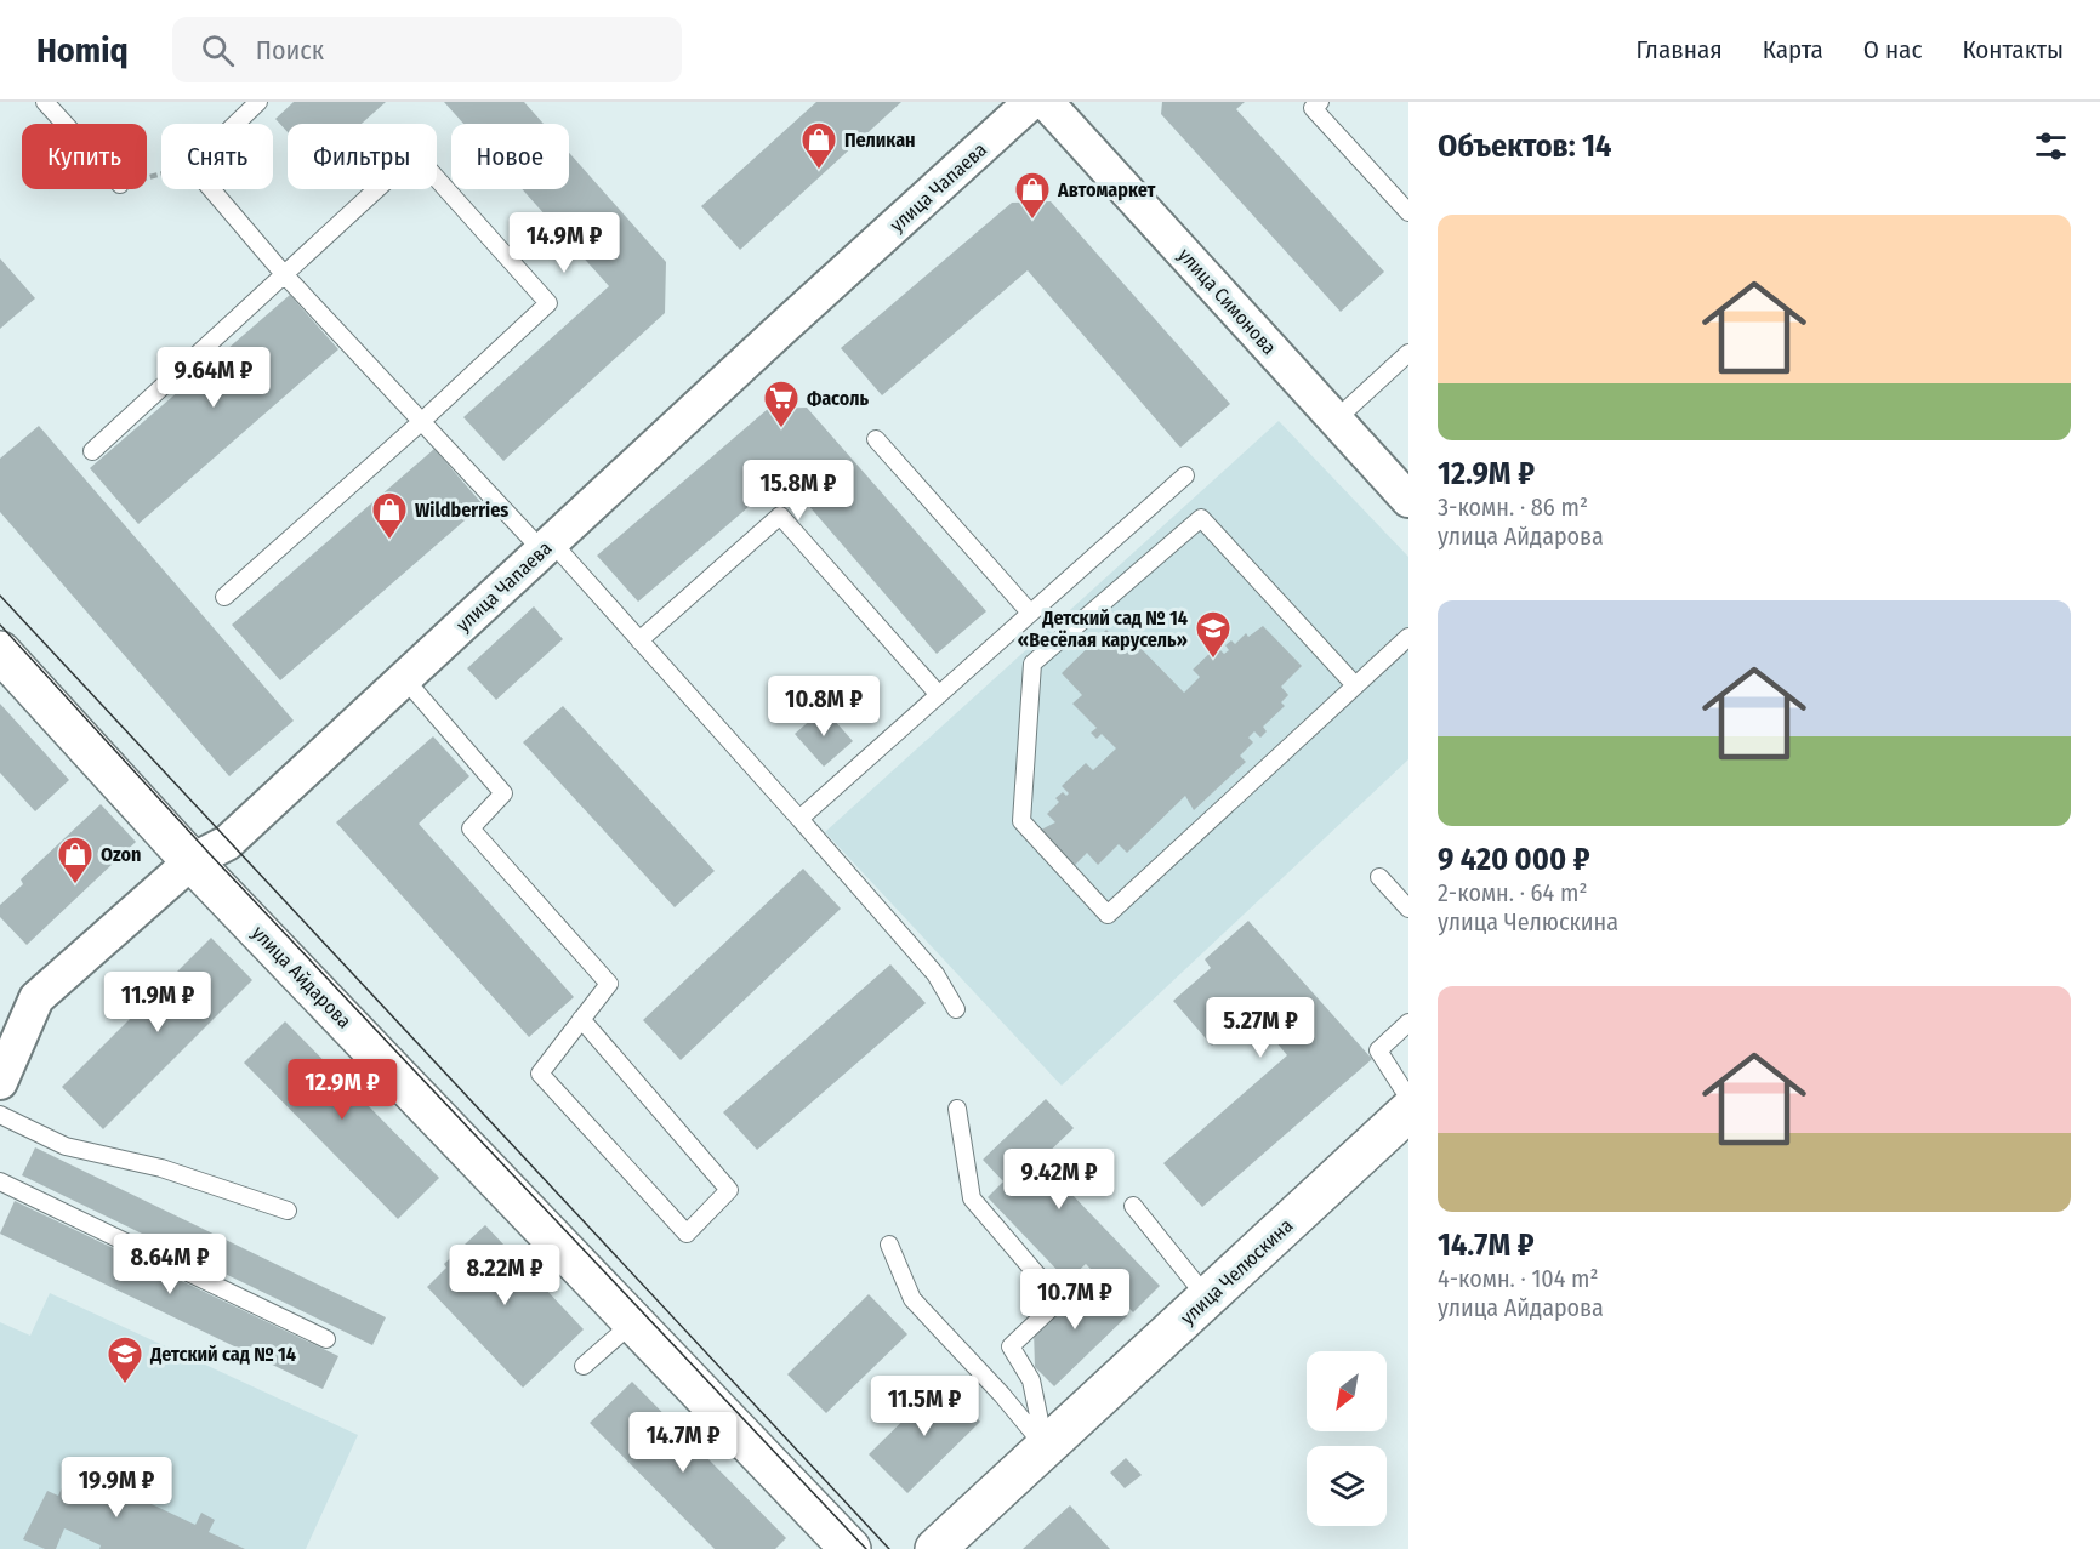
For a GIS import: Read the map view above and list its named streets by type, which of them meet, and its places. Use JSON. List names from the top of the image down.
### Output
{
  "streets": {
    "street": [
      "улица Чапаева",
      "улица Симонова",
      "улица Айдарова",
      "улица Челюскина"
    ]
  },
  "crossings": [
    ["улица Чапаева", "улица Айдарова"]
  ],
  "places": {
    "shop": [
      "Пеликан",
      "Автомаркет",
      "Wildberries",
      "Ozon"
    ],
    "supermarket": ["Фасоль"],
    "school or university": ["Детский сад № 14 «Весёлая карусель»", "Детский сад № 14"]
  },
  "north": "bottom left",
  "page": {
    "header": "Homiq",
    "search": "Поиск",
    "nav": [
      "Главная",
      "Карта",
      "О нас",
      "Контакты"
    ],
    "heading": "Объектов: 14",
    "chip": [
      "Купить",
      "Снять",
      "Фильтры",
      "Новое"
    ],
    "list": [
      {
        "name": "12.9M ₽",
        "note": "3-комн. · 86 m² · улица Айдарова"
      },
      {
        "name": "9 420 000 ₽",
        "note": "2-комн. · 64 m² · улица Челюскина"
      },
      {
        "name": "14.7M ₽",
        "note": "4-комн. · 104 m² · улица Айдарова"
      }
    ],
    "price": [
      "14.9M ₽",
      "9.64M ₽",
      "15.8M ₽",
      "10.8M ₽",
      "11.9M ₽",
      "5.27M ₽",
      "12.9M ₽",
      "9.42M ₽",
      "8.64M ₽",
      "8.22M ₽",
      "10.7M ₽",
      "11.5M ₽",
      "14.7M ₽",
      "19.9M ₽"
    ]
  }
}
